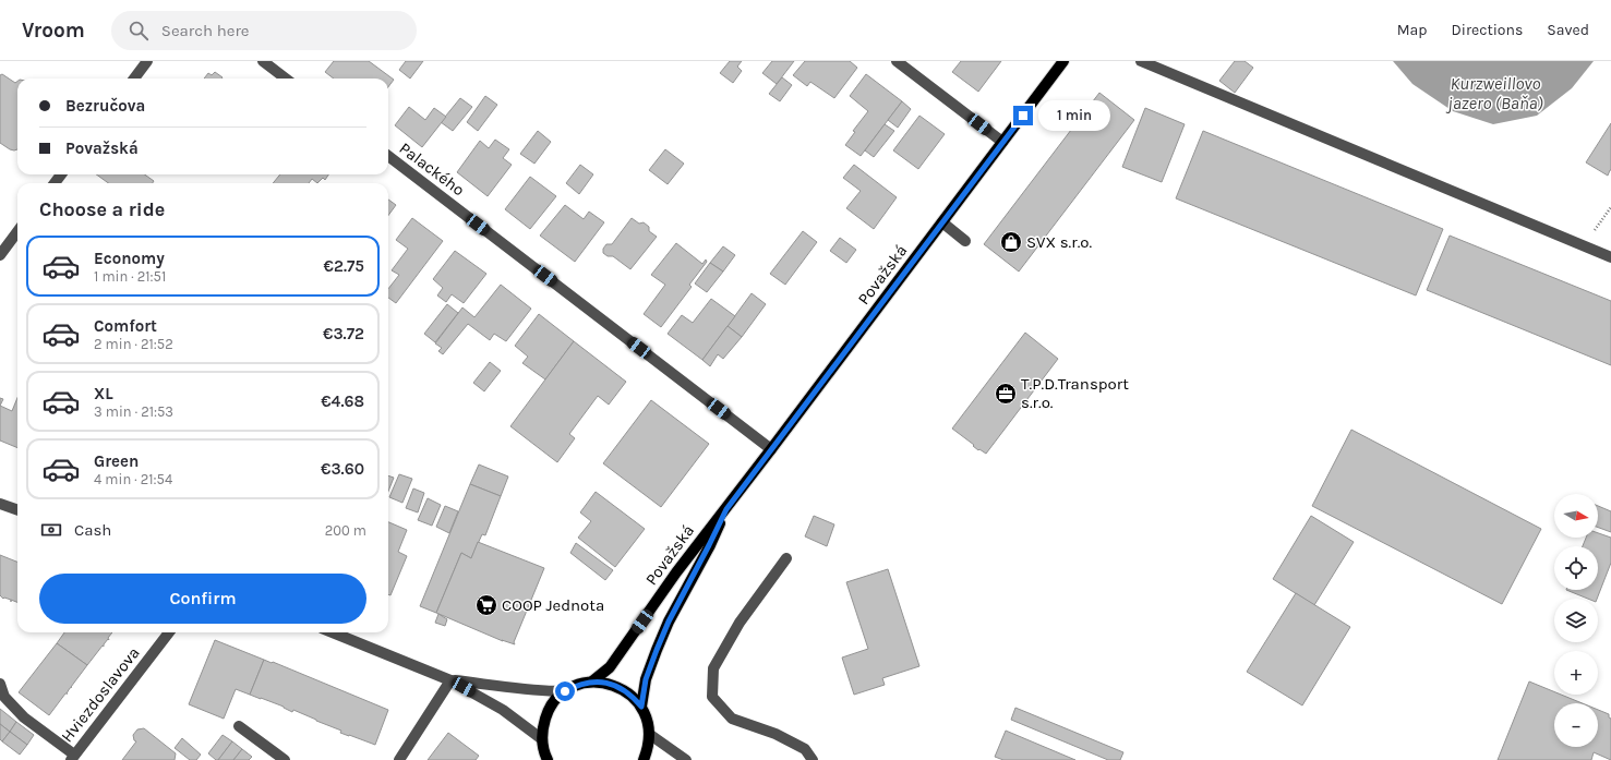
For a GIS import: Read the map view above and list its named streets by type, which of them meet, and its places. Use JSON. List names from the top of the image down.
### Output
{
  "streets": {
    "main road": ["Považská"],
    "street": ["Palackého", "Hviezdoslavova"]
  },
  "crossings": [
    ["Palackého", "Považská"]
  ],
  "water": ["Kurzweillovo jazero (Baňa)"],
  "places": {
    "shop": ["SVX s.r.o."],
    "office": ["T.P.D.Transport s.r.o."],
    "supermarket": ["COOP Jednota"]
  },
  "north": "right",
  "page": {
    "header": "Vroom",
    "search": "Search here",
    "nav": ["Map", "Directions", "Saved"],
    "banner": ["Bezručova", "Považská"],
    "bubble": "1 min",
    "heading": "Choose a ride",
    "list": [
      {
        "name": "Economy",
        "note": "1 min · 21:51",
        "value": "€2.75"
      },
      {
        "name": "Comfort",
        "note": "2 min · 21:52",
        "value": "€3.72"
      },
      {
        "name": "XL",
        "note": "3 min · 21:53",
        "value": "€4.68"
      },
      {
        "name": "Green",
        "note": "4 min · 21:54",
        "value": "€3.60"
      }
    ],
    "map_buttons": ["+", "−"],
    "pay": ["Cash", "200 m"],
    "buttons": "Confirm"
  }
}
